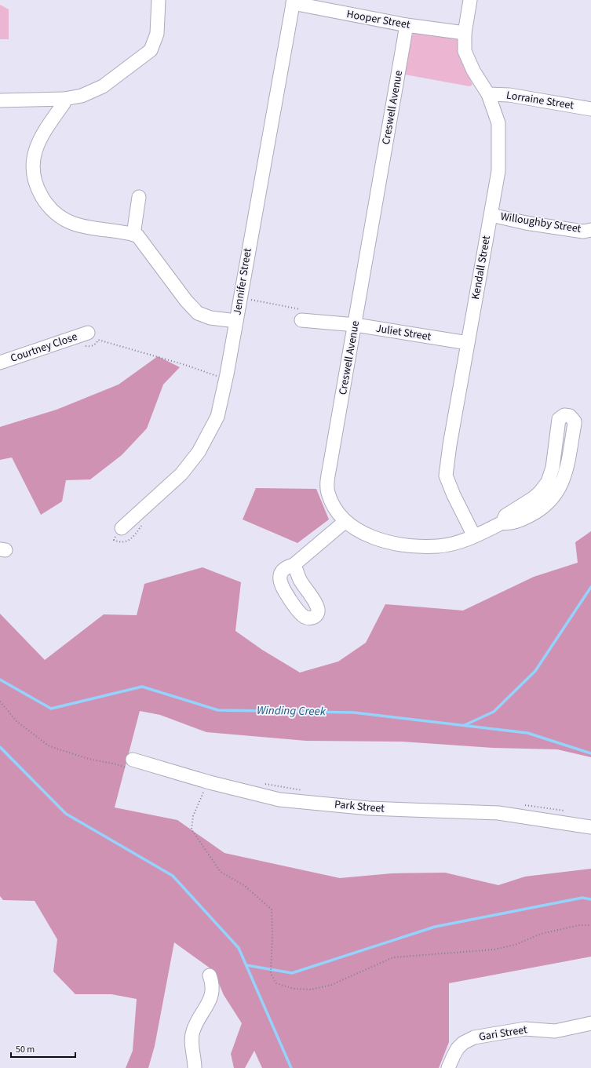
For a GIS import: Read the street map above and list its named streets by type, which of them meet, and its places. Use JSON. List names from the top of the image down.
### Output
{
  "streets": {
    "street": [
      "Hooper Street",
      "Lorraine Street",
      "Creswell Avenue",
      "Willoughby Street",
      "Kendall Street",
      "Jennifer Street",
      "Juliet Street",
      "Courtney Close",
      "Park Street",
      "Gari Street"
    ]
  },
  "crossings": [
    ["Hooper Street", "Creswell Avenue"],
    ["Hooper Street", "Kendall Street"],
    ["Hooper Street", "Jennifer Street"],
    ["Lorraine Street", "Kendall Street"],
    ["Creswell Avenue", "Kendall Street"],
    ["Creswell Avenue", "Juliet Street"],
    ["Willoughby Street", "Kendall Street"],
    ["Kendall Street", "Juliet Street"]
  ],
  "water": ["Winding Creek"],
  "scale_bar": "50 m"
}
